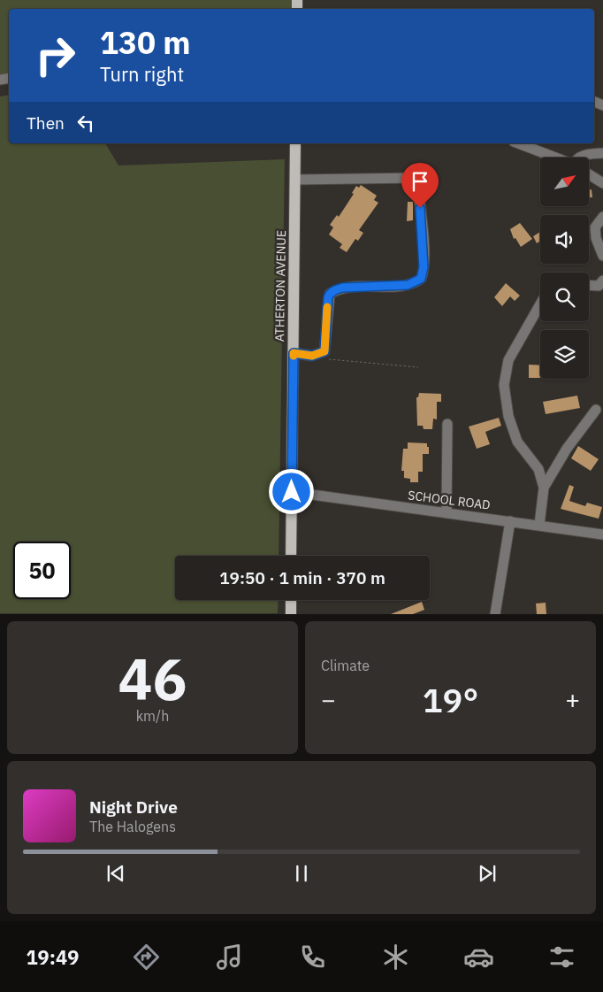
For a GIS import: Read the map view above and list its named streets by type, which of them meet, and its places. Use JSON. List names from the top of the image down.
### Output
{
  "streets": {
    "main road": ["ATHERTON AVENUE"],
    "street": ["SCHOOL ROAD"]
  },
  "crossings": [
    ["ATHERTON AVENUE", "SCHOOL ROAD"]
  ],
  "north": "top right",
  "page": {
    "turn": ["130 m", "Turn right"],
    "then": "Then",
    "limit": "50",
    "trip": "19:50 · 1 min · 370 m",
    "tile": [
      ["46", "km/h"],
      "Climate"
    ],
    "heat": ["−", "19°", "+"],
    "song": ["Night Drive", "The Halogens"],
    "tabs": "19:49"
  }
}
